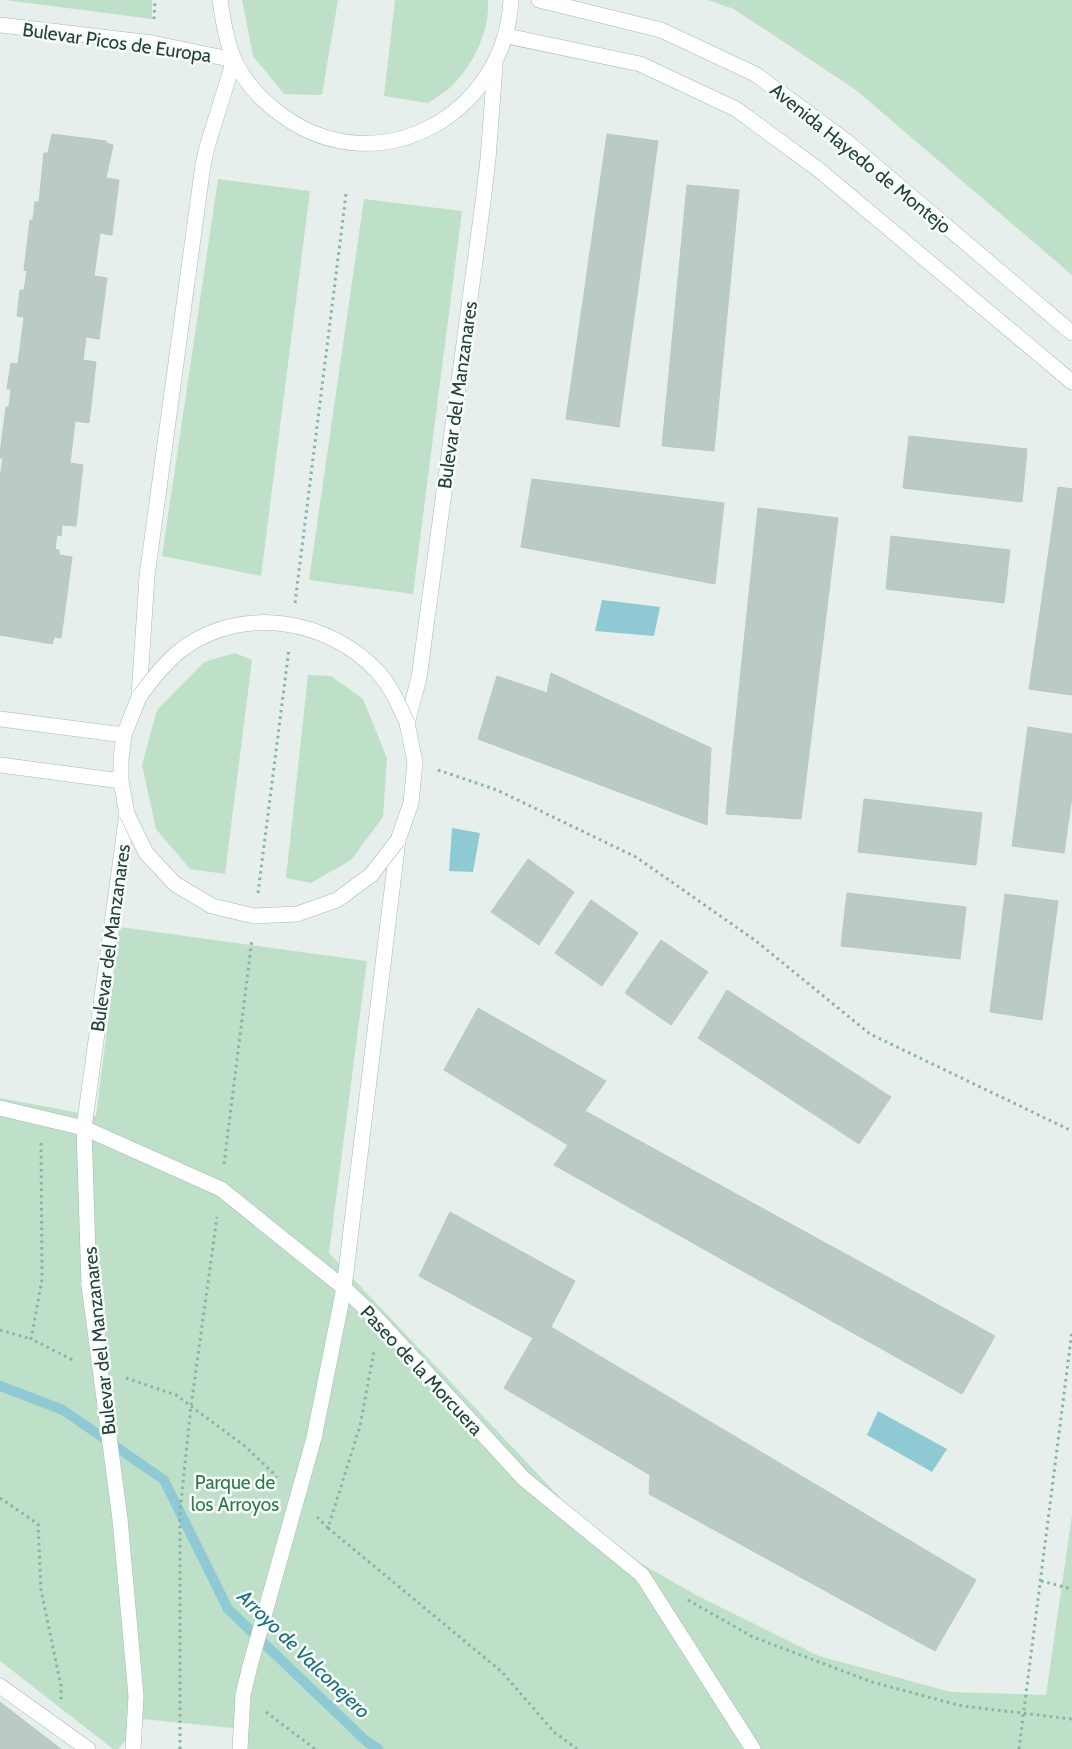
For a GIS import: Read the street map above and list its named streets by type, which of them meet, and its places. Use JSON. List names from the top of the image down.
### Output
{
  "streets": {
    "street": [
      "Bulevar Picos de Europa",
      "Avenida Hayedo de Montejo",
      "Bulevar del Manzanares",
      "Paseo de la Morcuera"
    ]
  },
  "crossings": [
    ["Bulevar del Manzanares", "Paseo de la Morcuera"]
  ],
  "water": ["Arroyo de Valconejero"],
  "parks": ["Parque de los Arroyos"]
}
